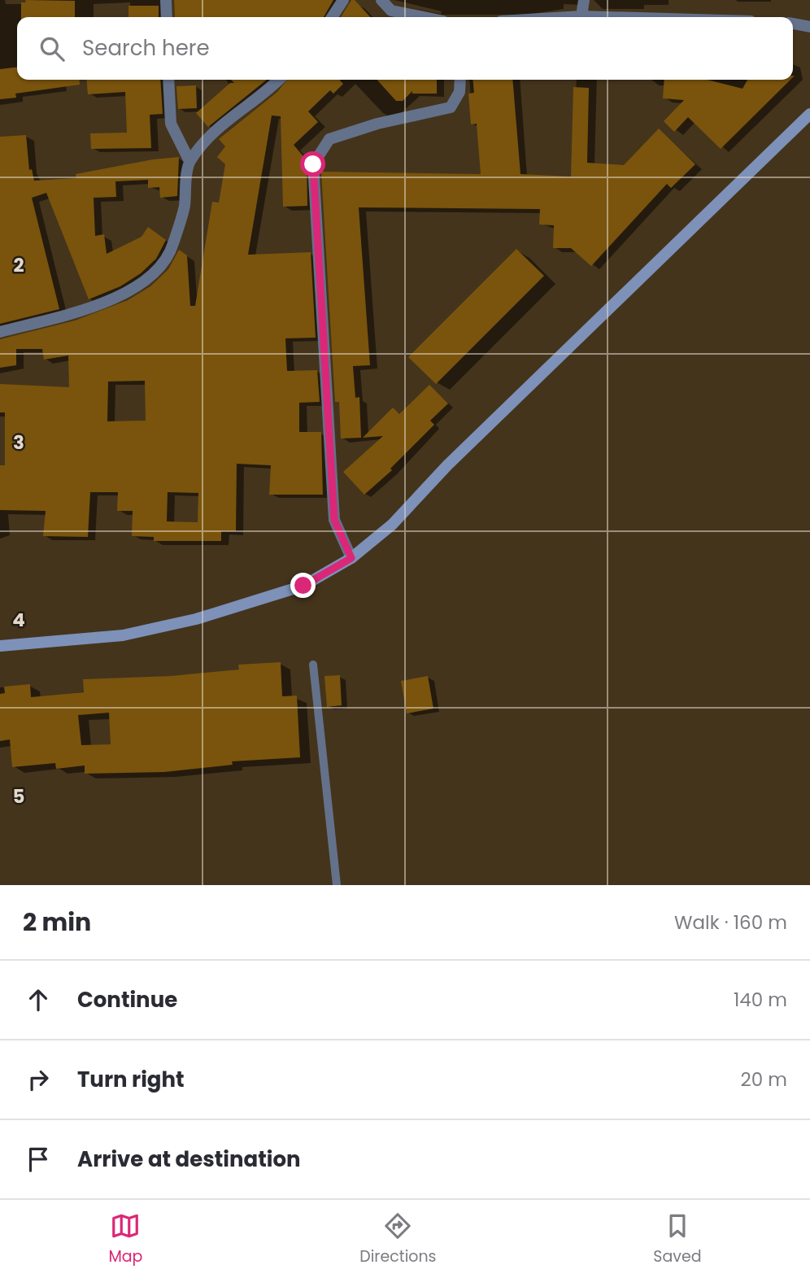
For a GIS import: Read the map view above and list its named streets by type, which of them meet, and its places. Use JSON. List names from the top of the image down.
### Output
{
  "page": {
    "search": "Search here",
    "heading": ["2 min", "Walk · 160 m"],
    "list": [
      ["Continue", "140 m"],
      ["Turn right", "20 m"],
      "Arrive at destination"
    ],
    "nav": ["Map", "Directions", "Saved"]
  },
  "grid": {
    "rows": [
      "2",
      "3",
      "4",
      "5"
    ]
  }
}
